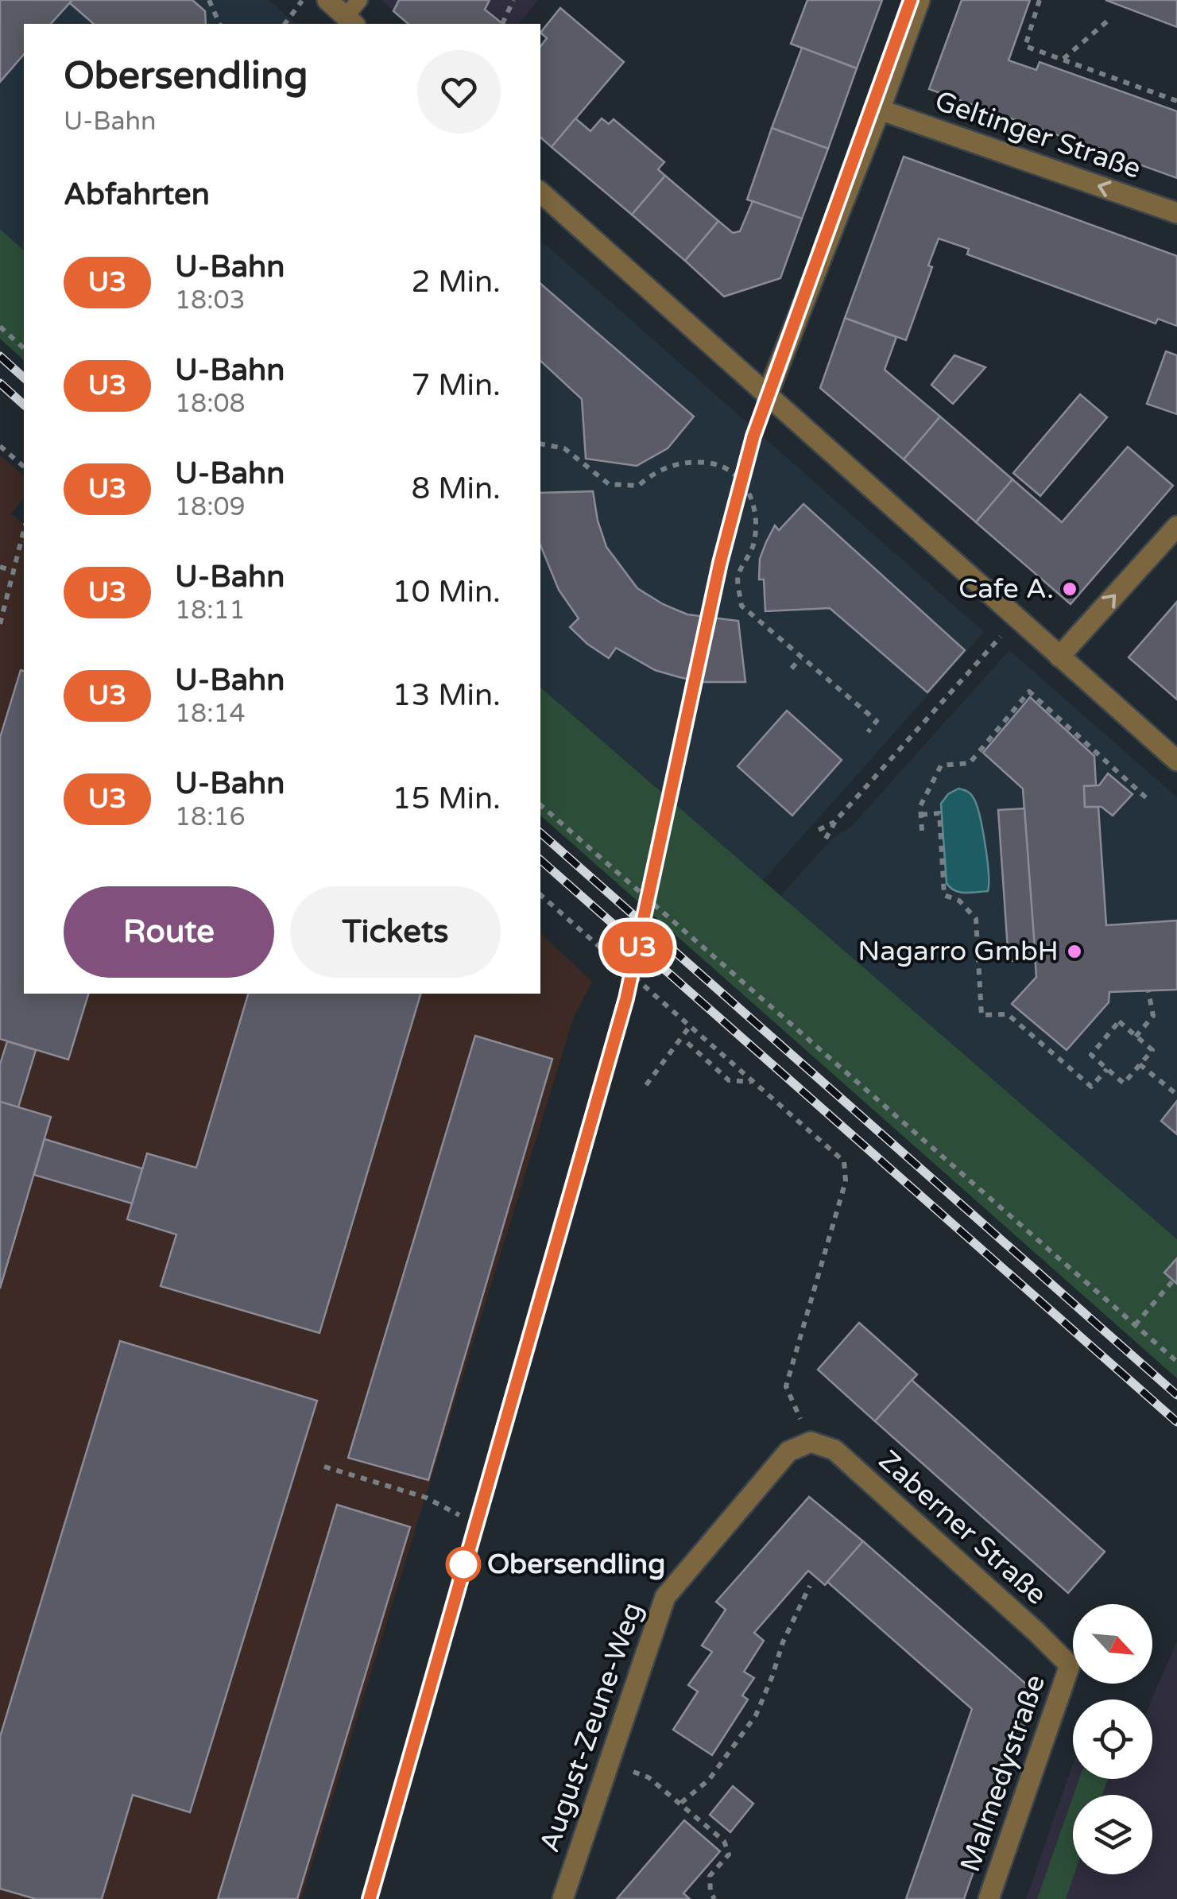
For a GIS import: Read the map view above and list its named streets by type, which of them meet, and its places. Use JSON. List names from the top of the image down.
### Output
{
  "streets": {
    "street": [
      "Geltinger Straße",
      "Zaberner Straße",
      "August-Zeune-Weg",
      "Malmedystraße"
    ]
  },
  "crossings": [
    ["Zaberner Straße", "August-Zeune-Weg"],
    ["Zaberner Straße", "Malmedystraße"]
  ],
  "one_way": ["Geltinger Straße"],
  "places": ["Cafe A.", "Nagarro GmbH", "Obersendling"],
  "lines": ["metro line U3"],
  "north": "bottom right",
  "page": {
    "on_map": "U3",
    "heading": [
      ["Obersendling", "U-Bahn"],
      "Abfahrten"
    ],
    "list": [
      {
        "mark": "U3",
        "name": "U-Bahn",
        "note": "18:03",
        "value": "2 Min."
      },
      {
        "mark": "U3",
        "name": "U-Bahn",
        "note": "18:08",
        "value": "7 Min."
      },
      {
        "mark": "U3",
        "name": "U-Bahn",
        "note": "18:09",
        "value": "8 Min."
      },
      {
        "mark": "U3",
        "name": "U-Bahn",
        "note": "18:11",
        "value": "10 Min."
      },
      {
        "mark": "U3",
        "name": "U-Bahn",
        "note": "18:14",
        "value": "13 Min."
      },
      {
        "mark": "U3",
        "name": "U-Bahn",
        "note": "18:16",
        "value": "15 Min."
      }
    ],
    "buttons": ["Route", "Tickets"]
  }
}
